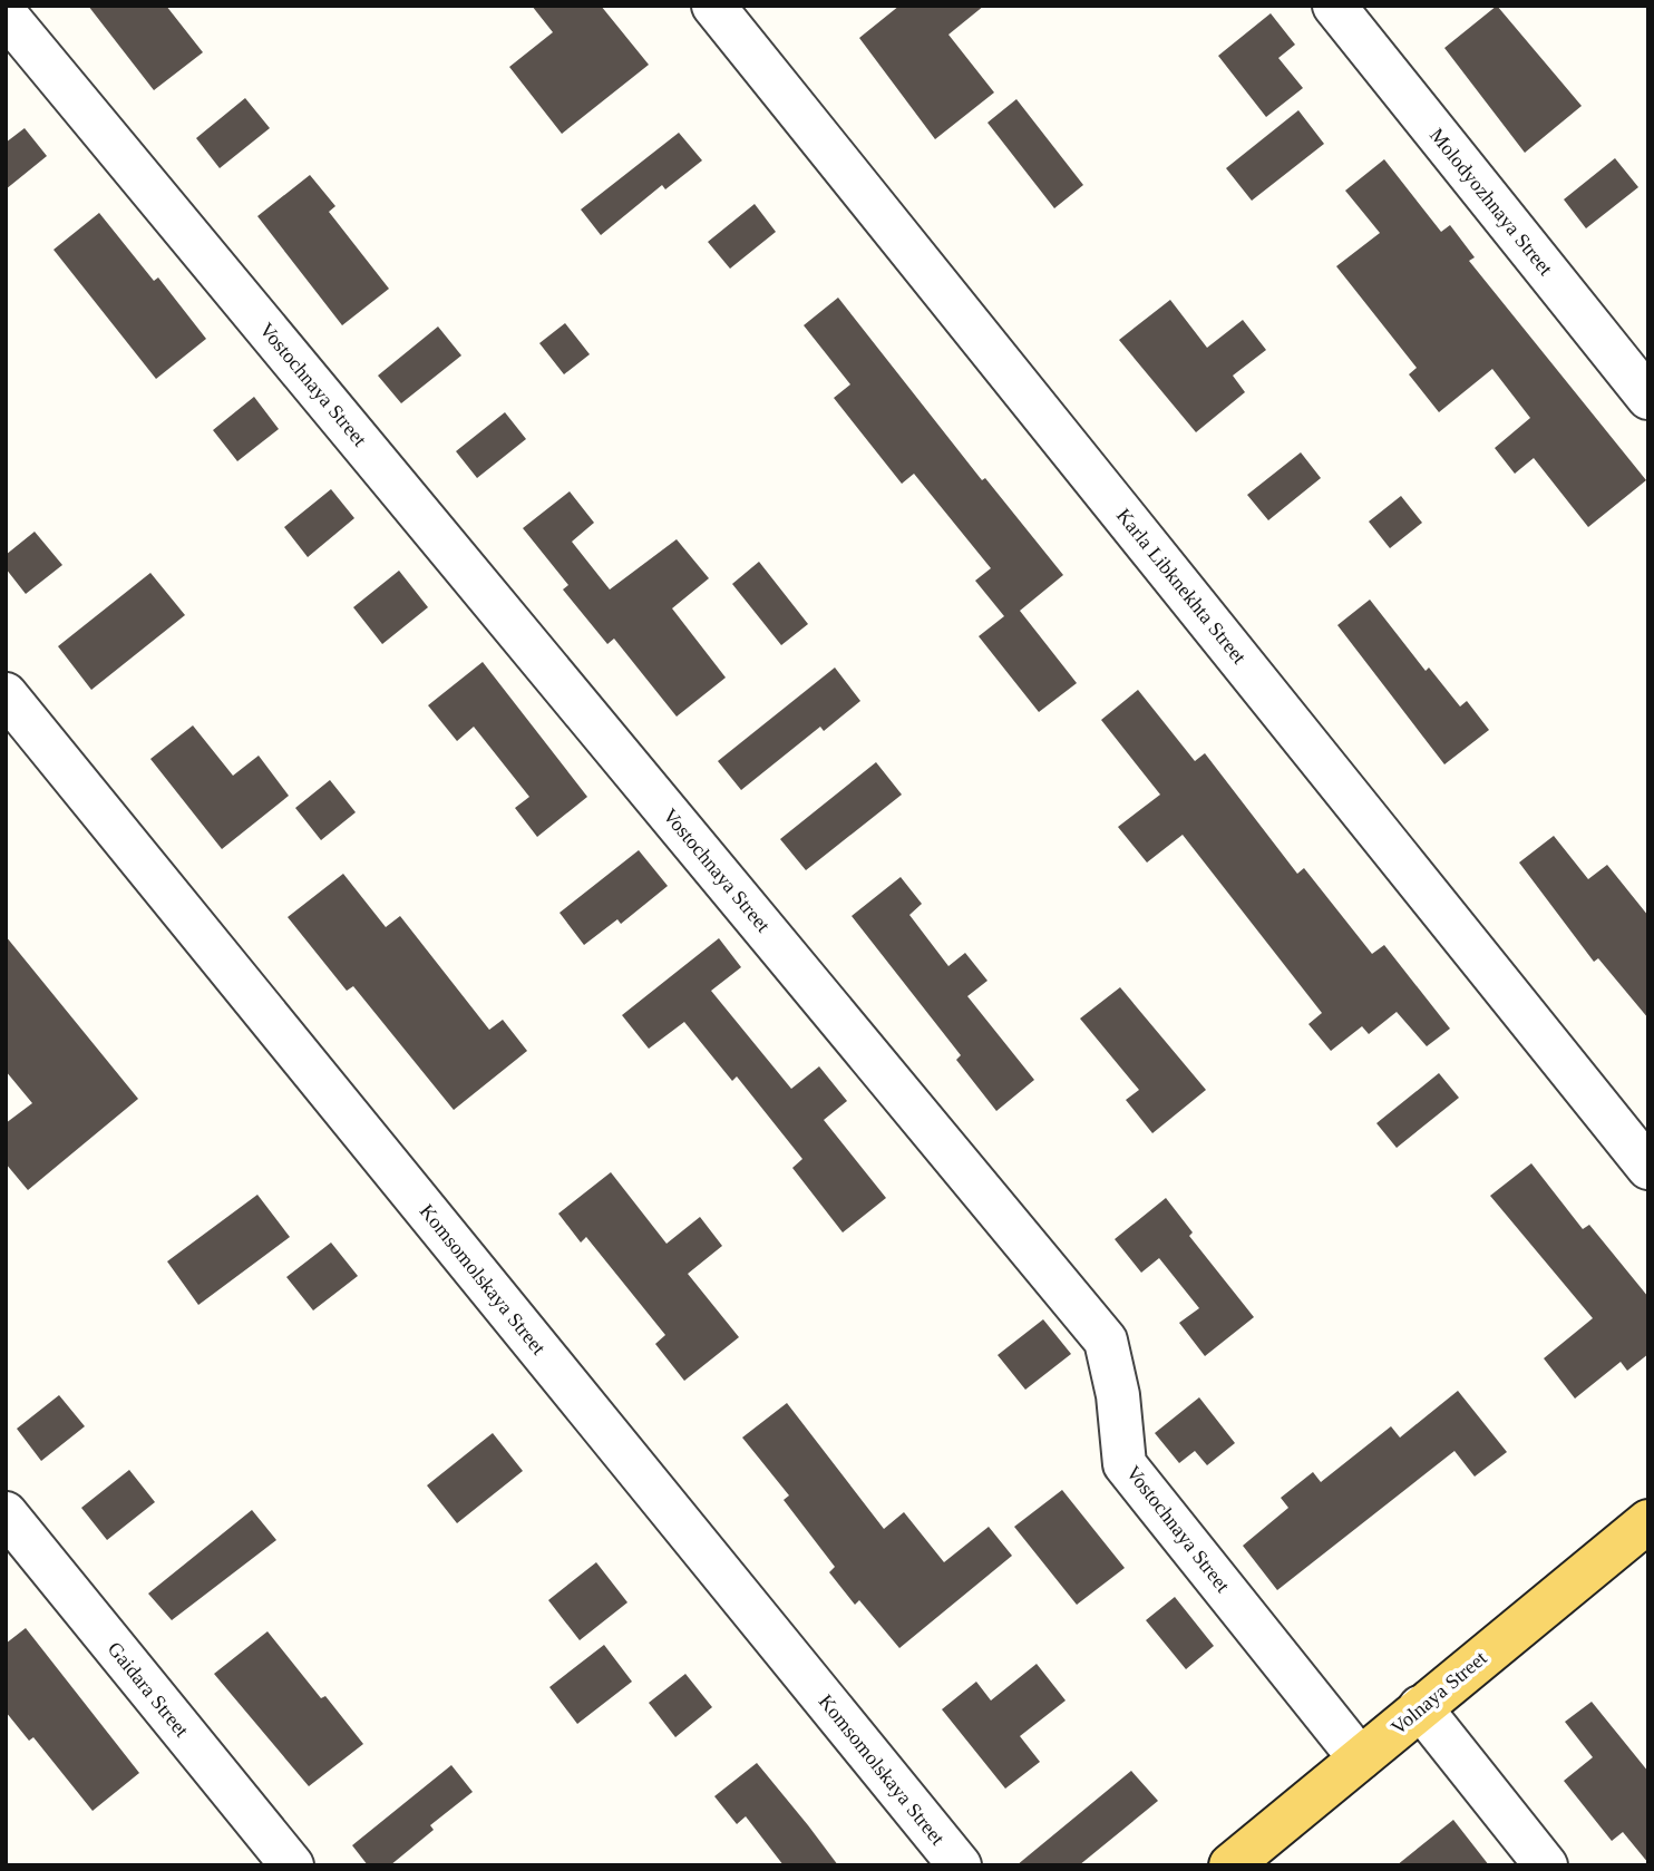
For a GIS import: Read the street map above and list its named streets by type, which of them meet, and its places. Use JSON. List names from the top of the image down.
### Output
{
  "streets": {
    "main road": ["Volnaya Street"],
    "street": [
      "Molodyozhnaya Street",
      "Vostochnaya Street",
      "Karla Libknekhta Street",
      "Komsomolskaya Street",
      "Gaidara Street"
    ]
  },
  "crossings": [
    ["Vostochnaya Street", "Volnaya Street"]
  ]
}
